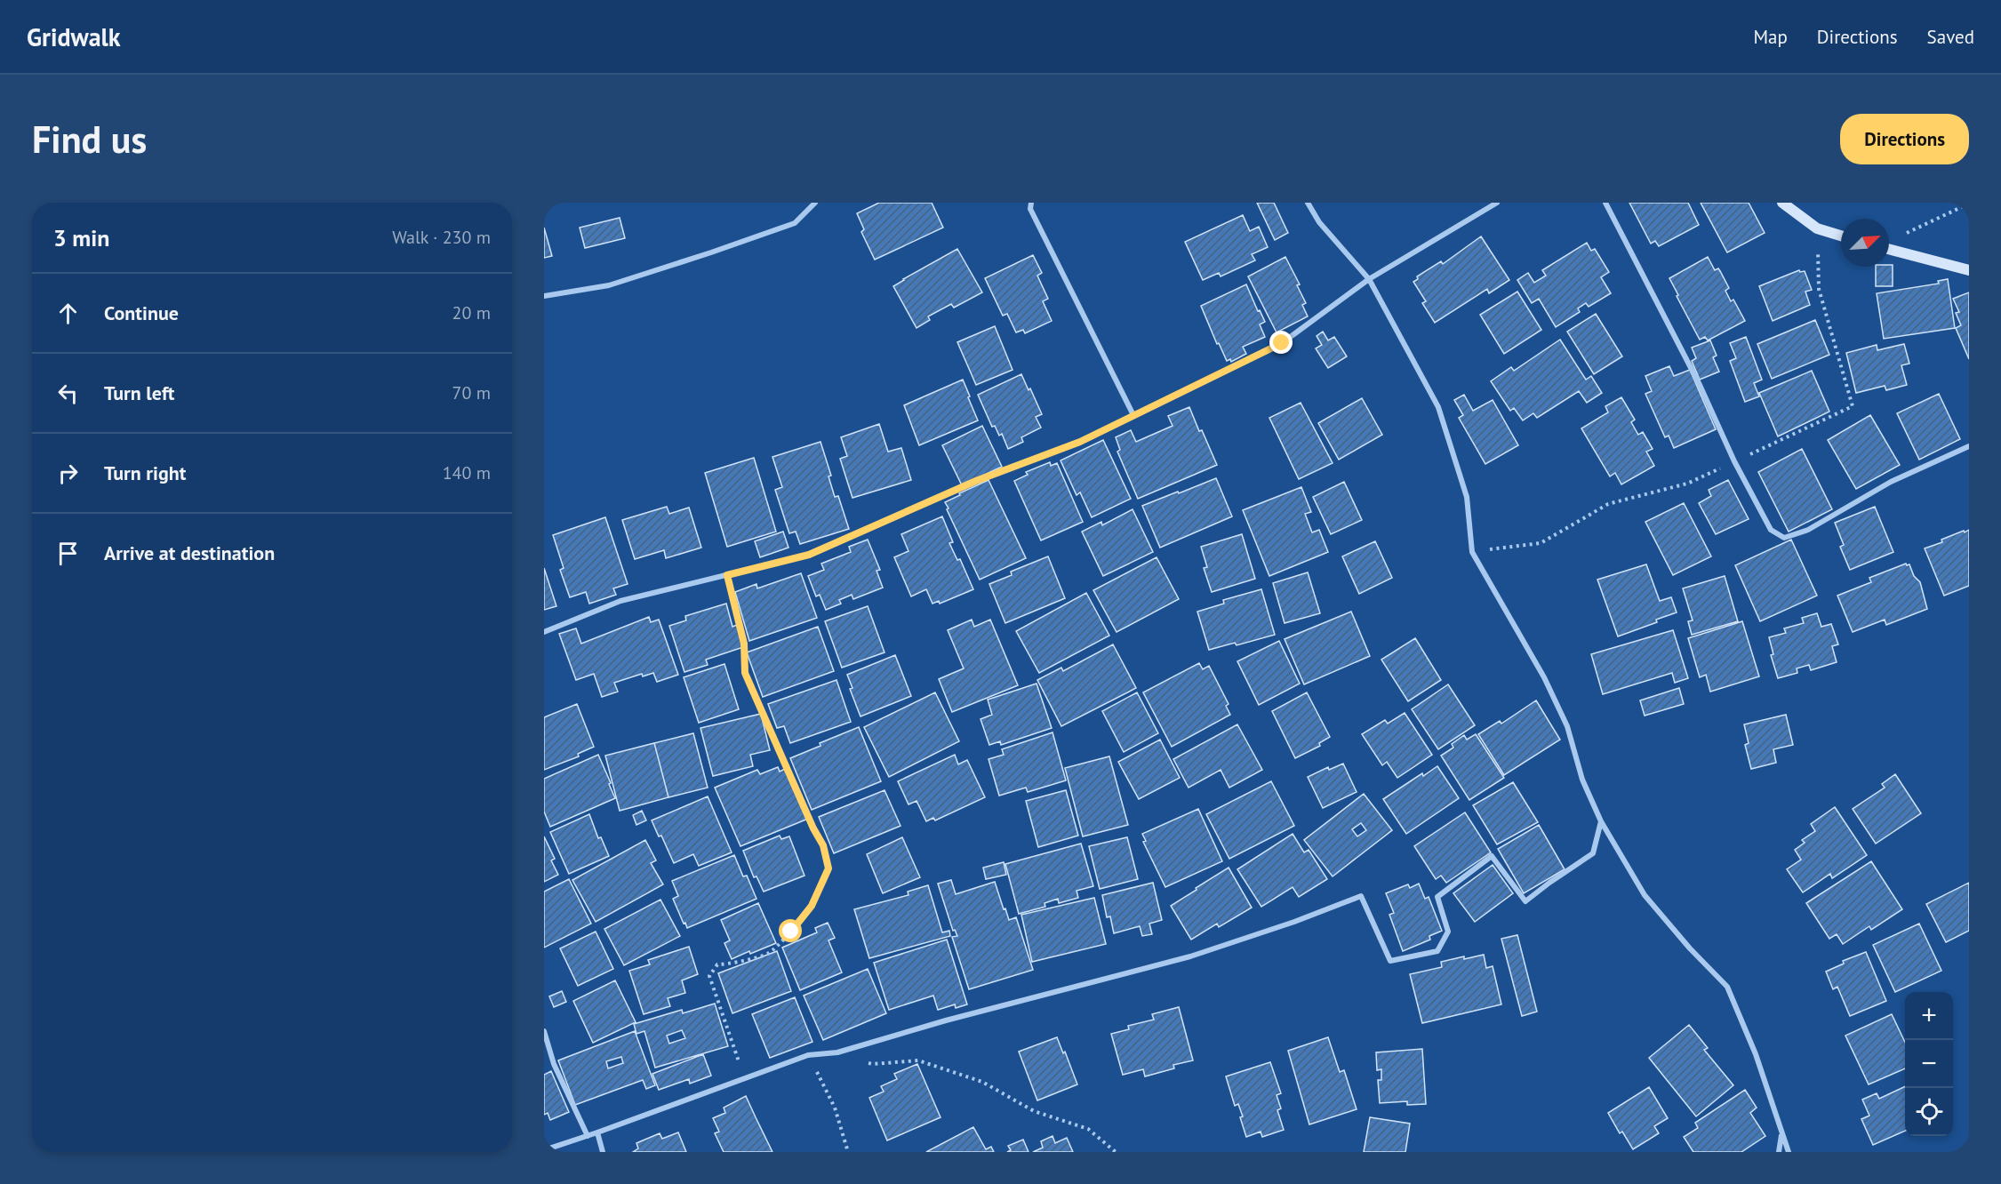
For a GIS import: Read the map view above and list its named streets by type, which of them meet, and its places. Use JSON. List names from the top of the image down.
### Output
{
  "north": "top right",
  "page": {
    "header": "Gridwalk",
    "nav": ["Map", "Directions", "Saved"],
    "buttons": "Directions",
    "title": "Find us",
    "heading": ["3 min", "Walk · 230 m"],
    "list": [
      ["Continue", "20 m"],
      ["Turn left", "70 m"],
      ["Turn right", "140 m"],
      "Arrive at destination"
    ],
    "map_buttons": ["+", "−"]
  }
}
